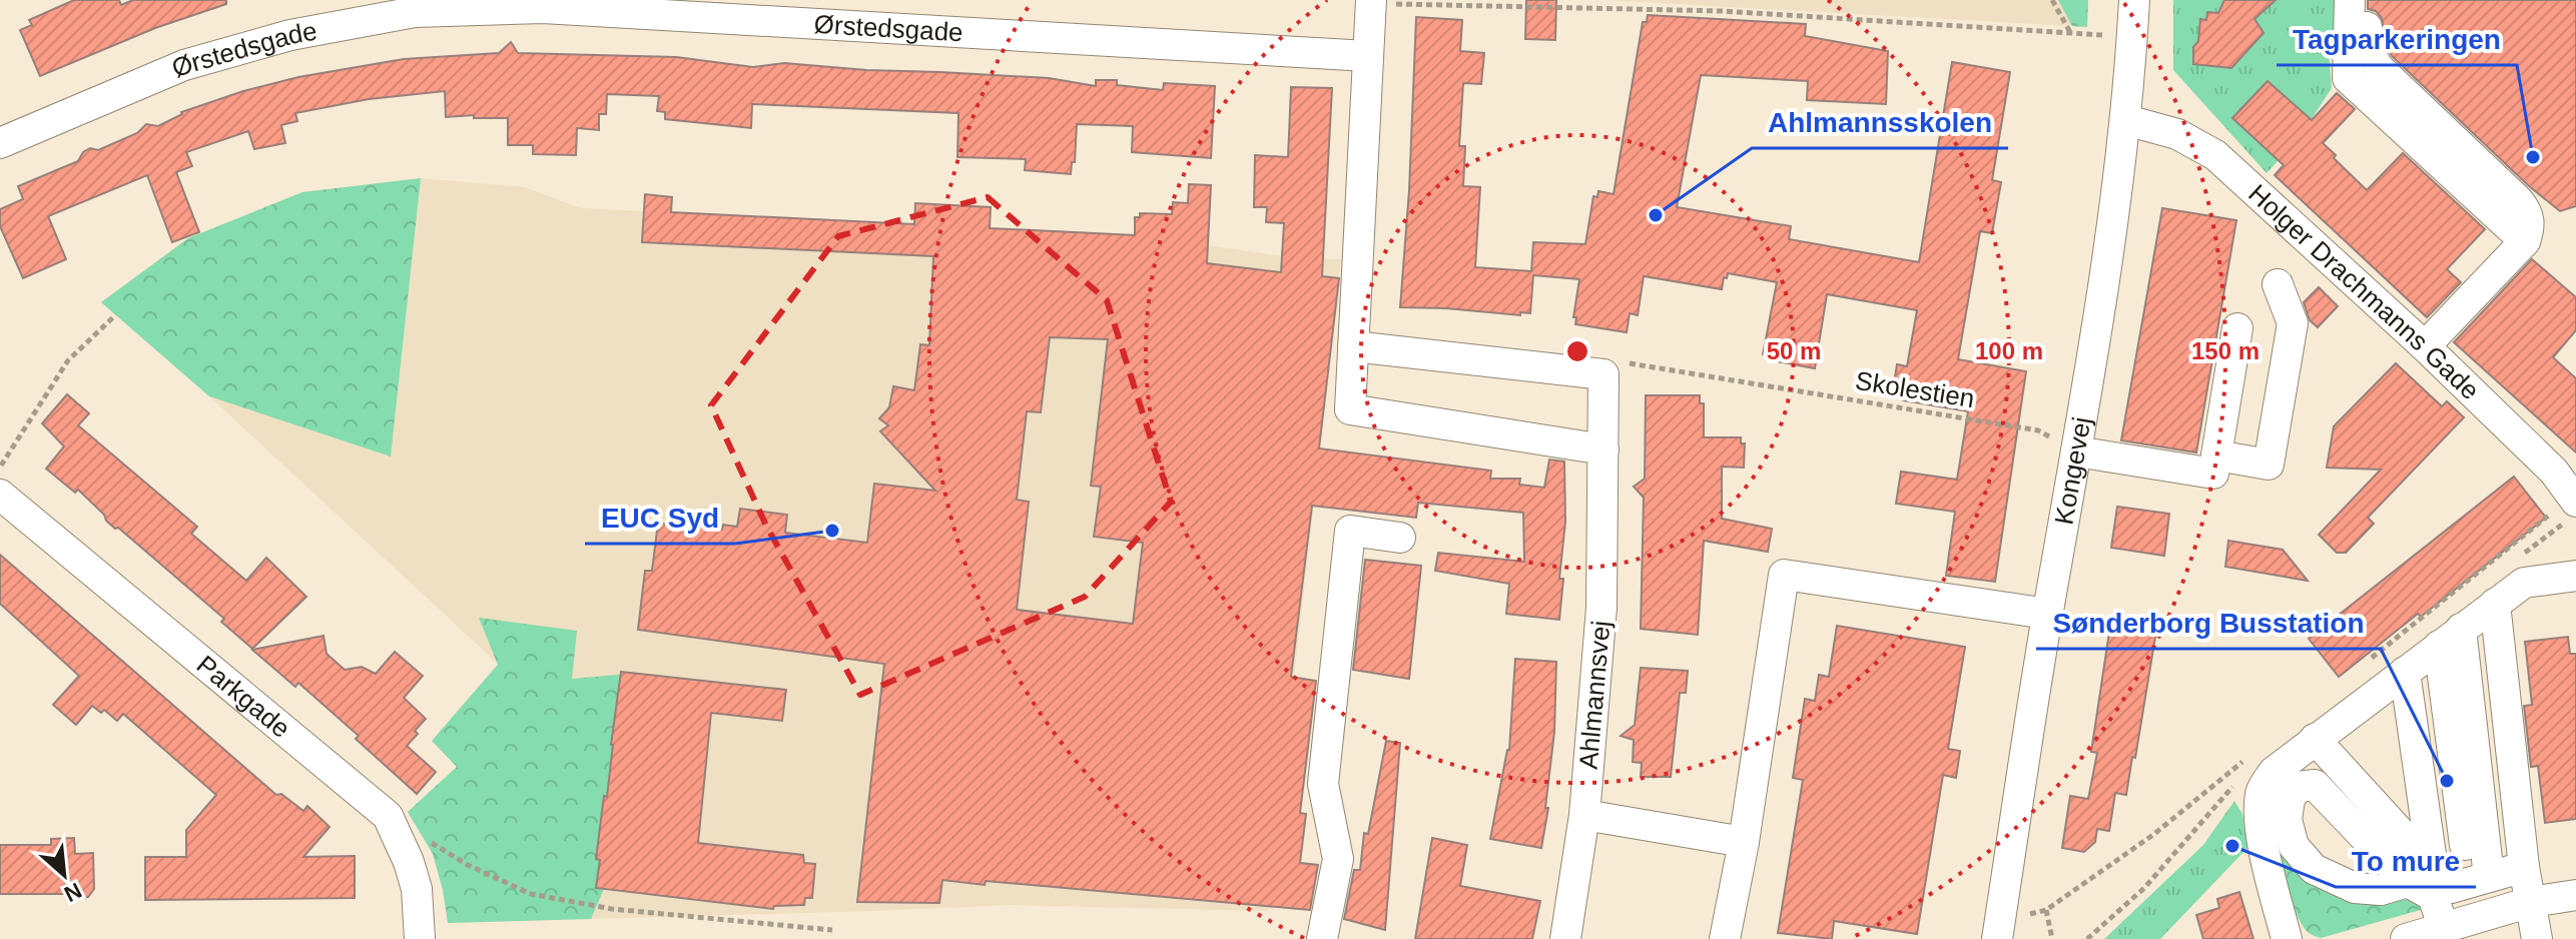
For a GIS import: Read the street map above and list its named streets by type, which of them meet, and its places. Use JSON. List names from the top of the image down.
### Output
{
  "streets": {
    "street": [
      "Ørstedsgade",
      "Holger Drachmanns Gade",
      "Kongevej",
      "Ahlmannsvej",
      "Parkgade"
    ],
    "path": ["Skolestien"]
  },
  "crossings": [
    ["Holger Drachmanns Gade", "Kongevej"],
    ["Skolestien", "Kongevej"],
    ["Skolestien", "Ahlmannsvej"]
  ],
  "places": [
    "Tagparkeringen",
    "Ahlmannsskolen",
    "EUC Syd",
    "Sønderborg Busstation",
    "To mure"
  ],
  "north": "bottom right",
  "rings": ["50 m", "100 m", "150 m"]
}
